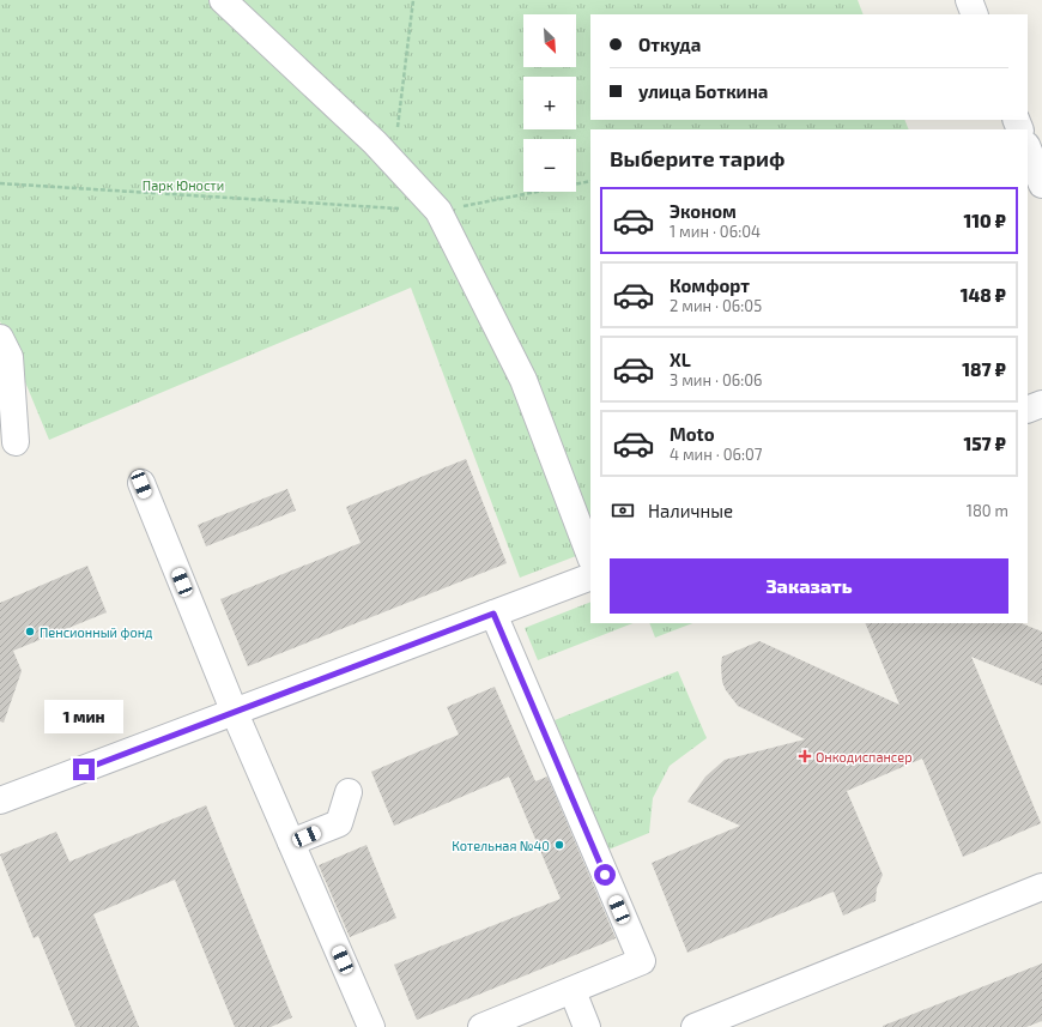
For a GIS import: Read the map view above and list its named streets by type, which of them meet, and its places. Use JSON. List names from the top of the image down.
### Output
{
  "parks": ["Парк Юности"],
  "places": {
    "other": ["Пенсионный фонд", "Котельная №40"],
    "health": ["Онкодиспансер"]
  },
  "north": "bottom right",
  "page": {
    "map_buttons": ["+", "−"],
    "banner": ["Откуда", "улица Боткина"],
    "heading": "Выберите тариф",
    "list": [
      {
        "name": "Эконом",
        "note": "1 мин · 06:04",
        "value": "110 ₽"
      },
      {
        "name": "Комфорт",
        "note": "2 мин · 06:05",
        "value": "148 ₽"
      },
      {
        "name": "XL",
        "note": "3 мин · 06:06",
        "value": "187 ₽"
      },
      {
        "name": "Moto",
        "note": "4 мин · 06:07",
        "value": "157 ₽"
      }
    ],
    "pay": ["Наличные", "180 m"],
    "buttons": "Заказать",
    "bubble": "1 мин"
  }
}
